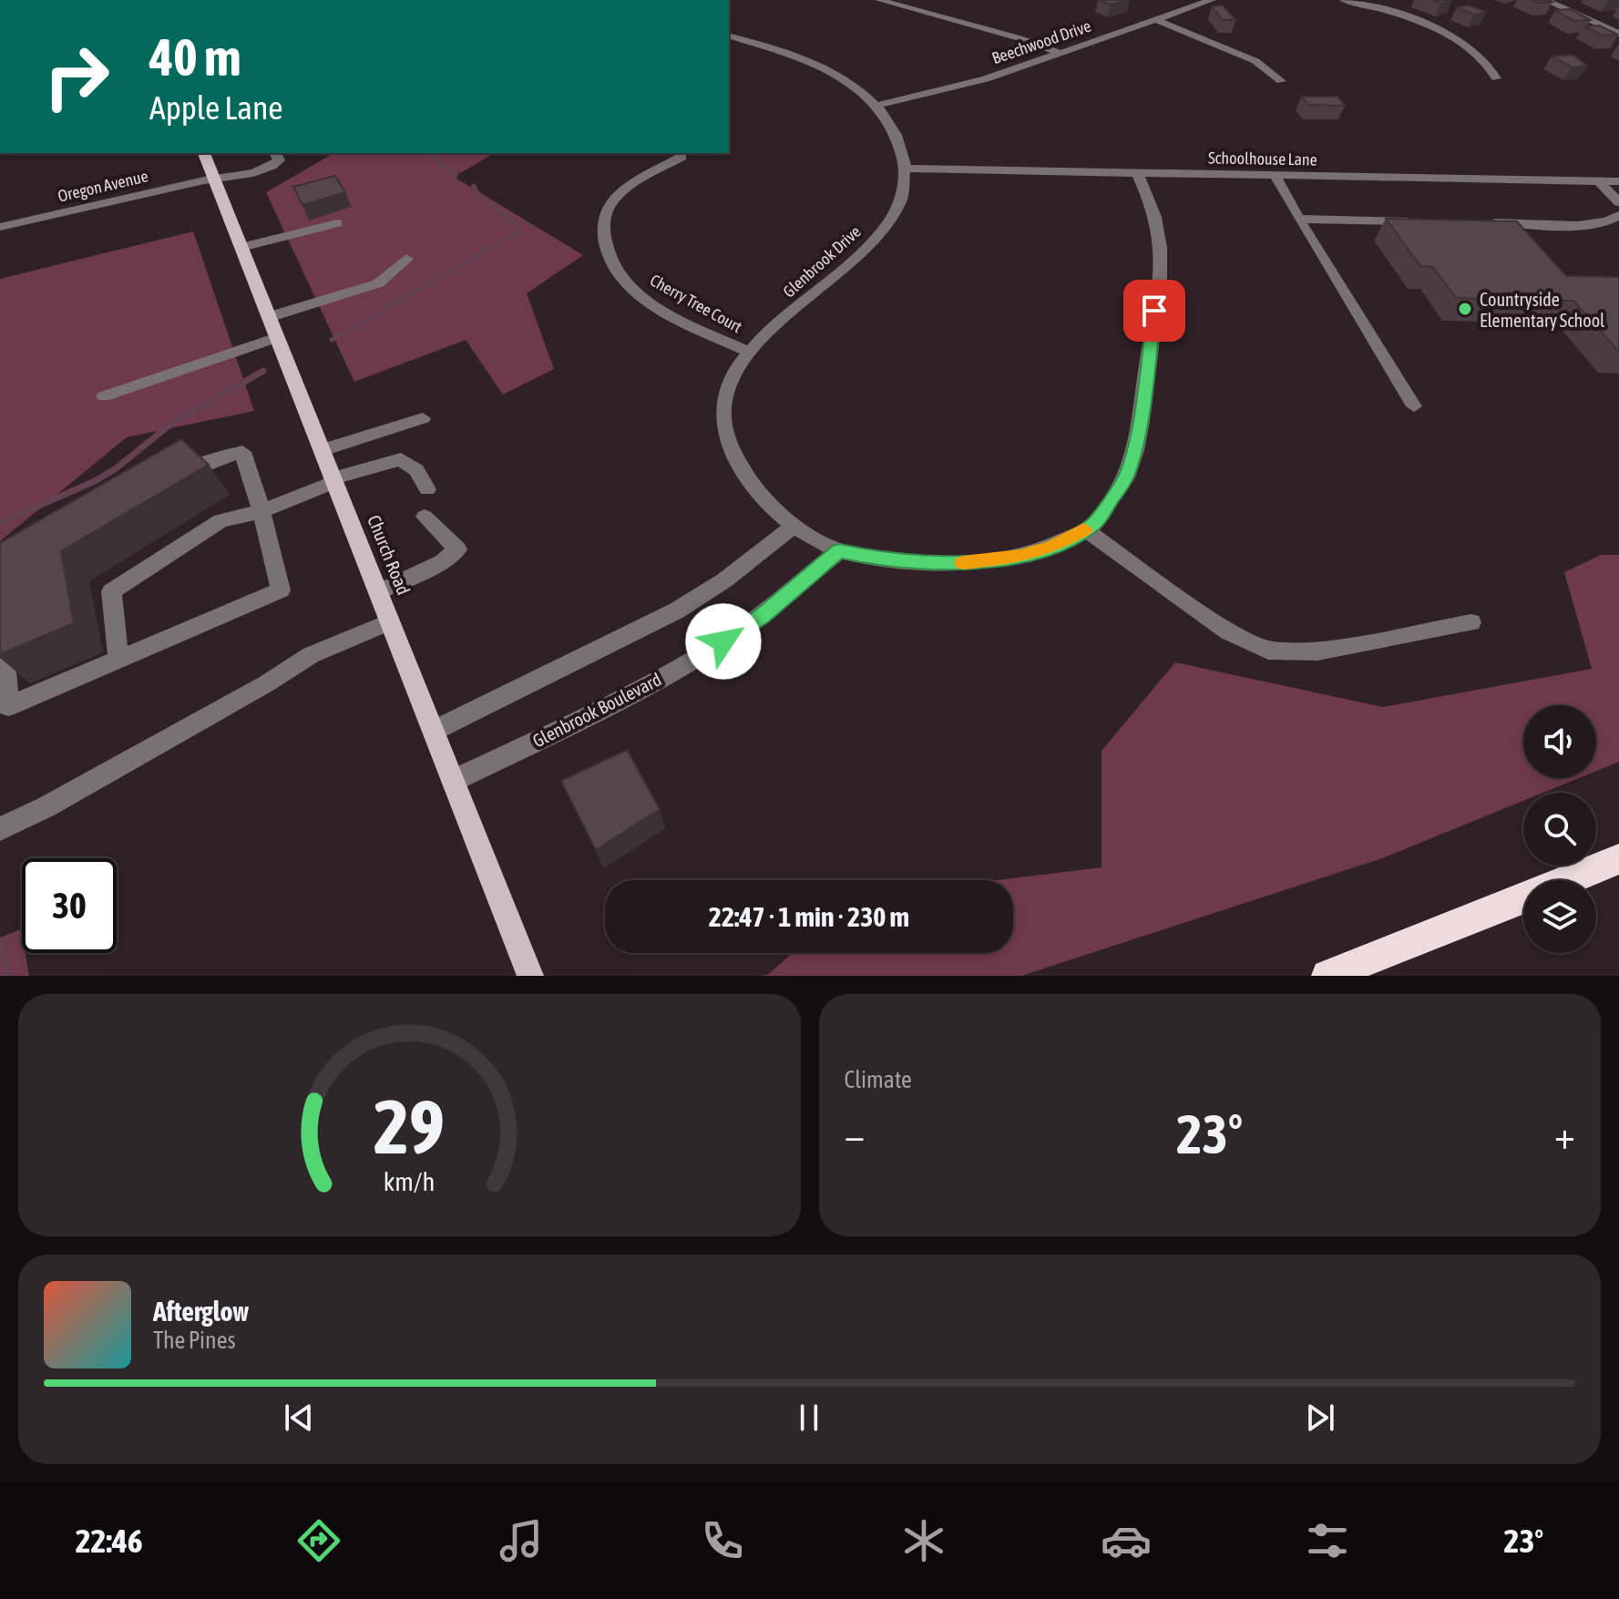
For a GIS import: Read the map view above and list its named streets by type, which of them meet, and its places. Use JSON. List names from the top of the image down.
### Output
{
  "streets": {
    "main road": ["Church Road"],
    "street": [
      "Beechwood Drive",
      "Schoolhouse Lane",
      "Oregon Avenue",
      "Glenbrook Drive",
      "Cherry Tree Court",
      "Glenbrook Boulevard"
    ]
  },
  "crossings": [
    ["Beechwood Drive", "Glenbrook Drive"],
    ["Schoolhouse Lane", "Glenbrook Drive"],
    ["Oregon Avenue", "Church Road"],
    ["Glenbrook Drive", "Cherry Tree Court"],
    ["Glenbrook Drive", "Glenbrook Boulevard"],
    ["Church Road", "Glenbrook Boulevard"]
  ],
  "places": ["Countryside Elementary School"],
  "page": {
    "turn": ["40 m", "Apple Lane"],
    "limit": "30",
    "trip": "22:47 · 1 min · 230 m",
    "tile": "Climate",
    "heat": ["−", "23°", "+"],
    "song": ["Afterglow", "The Pines"],
    "tabs": ["22:46", "23°"],
    "gauge": ["29", "km/h"]
  }
}
